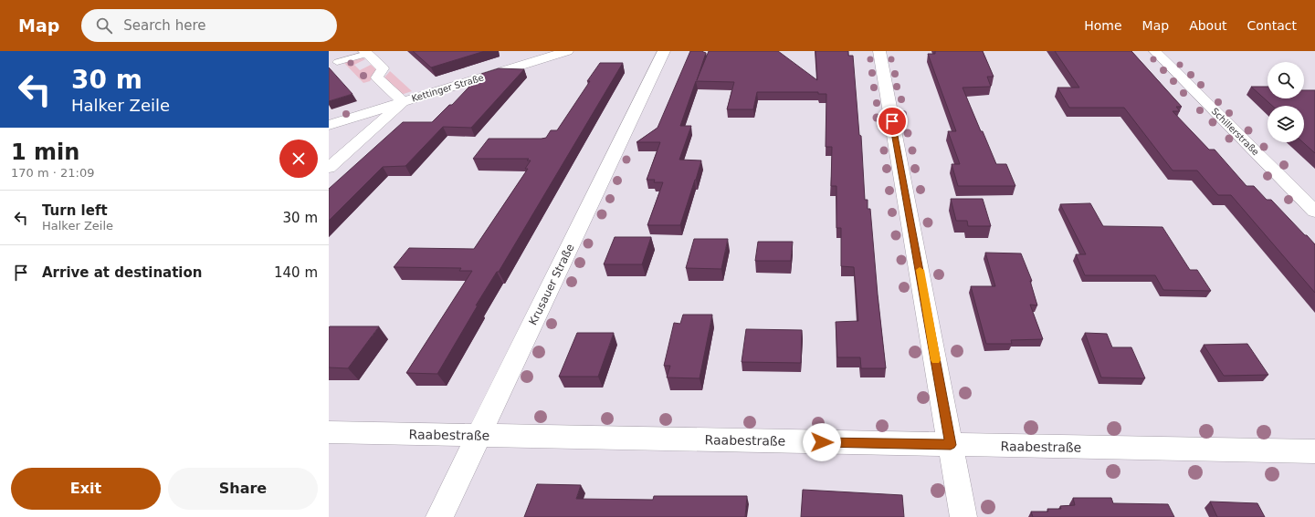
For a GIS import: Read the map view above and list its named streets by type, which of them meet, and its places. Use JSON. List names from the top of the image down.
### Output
{
  "streets": {
    "street": [
      "Kettinger Straße",
      "Schillerstraße",
      "Krusauer Straße",
      "Raabestraße"
    ]
  },
  "crossings": [
    ["Krusauer Straße", "Raabestraße"]
  ],
  "page": {
    "header": "Map",
    "search": "Search here",
    "nav": [
      "Home",
      "Map",
      "About",
      "Contact"
    ],
    "turn": ["30 m", "Halker Zeile"],
    "heading": ["1 min", "170 m · 21:09"],
    "list": [
      {
        "name": "Turn left",
        "note": "Halker Zeile",
        "value": "30 m"
      },
      {
        "name": "Arrive at destination",
        "value": "140 m"
      }
    ],
    "buttons": ["Exit", "Share"]
  }
}
